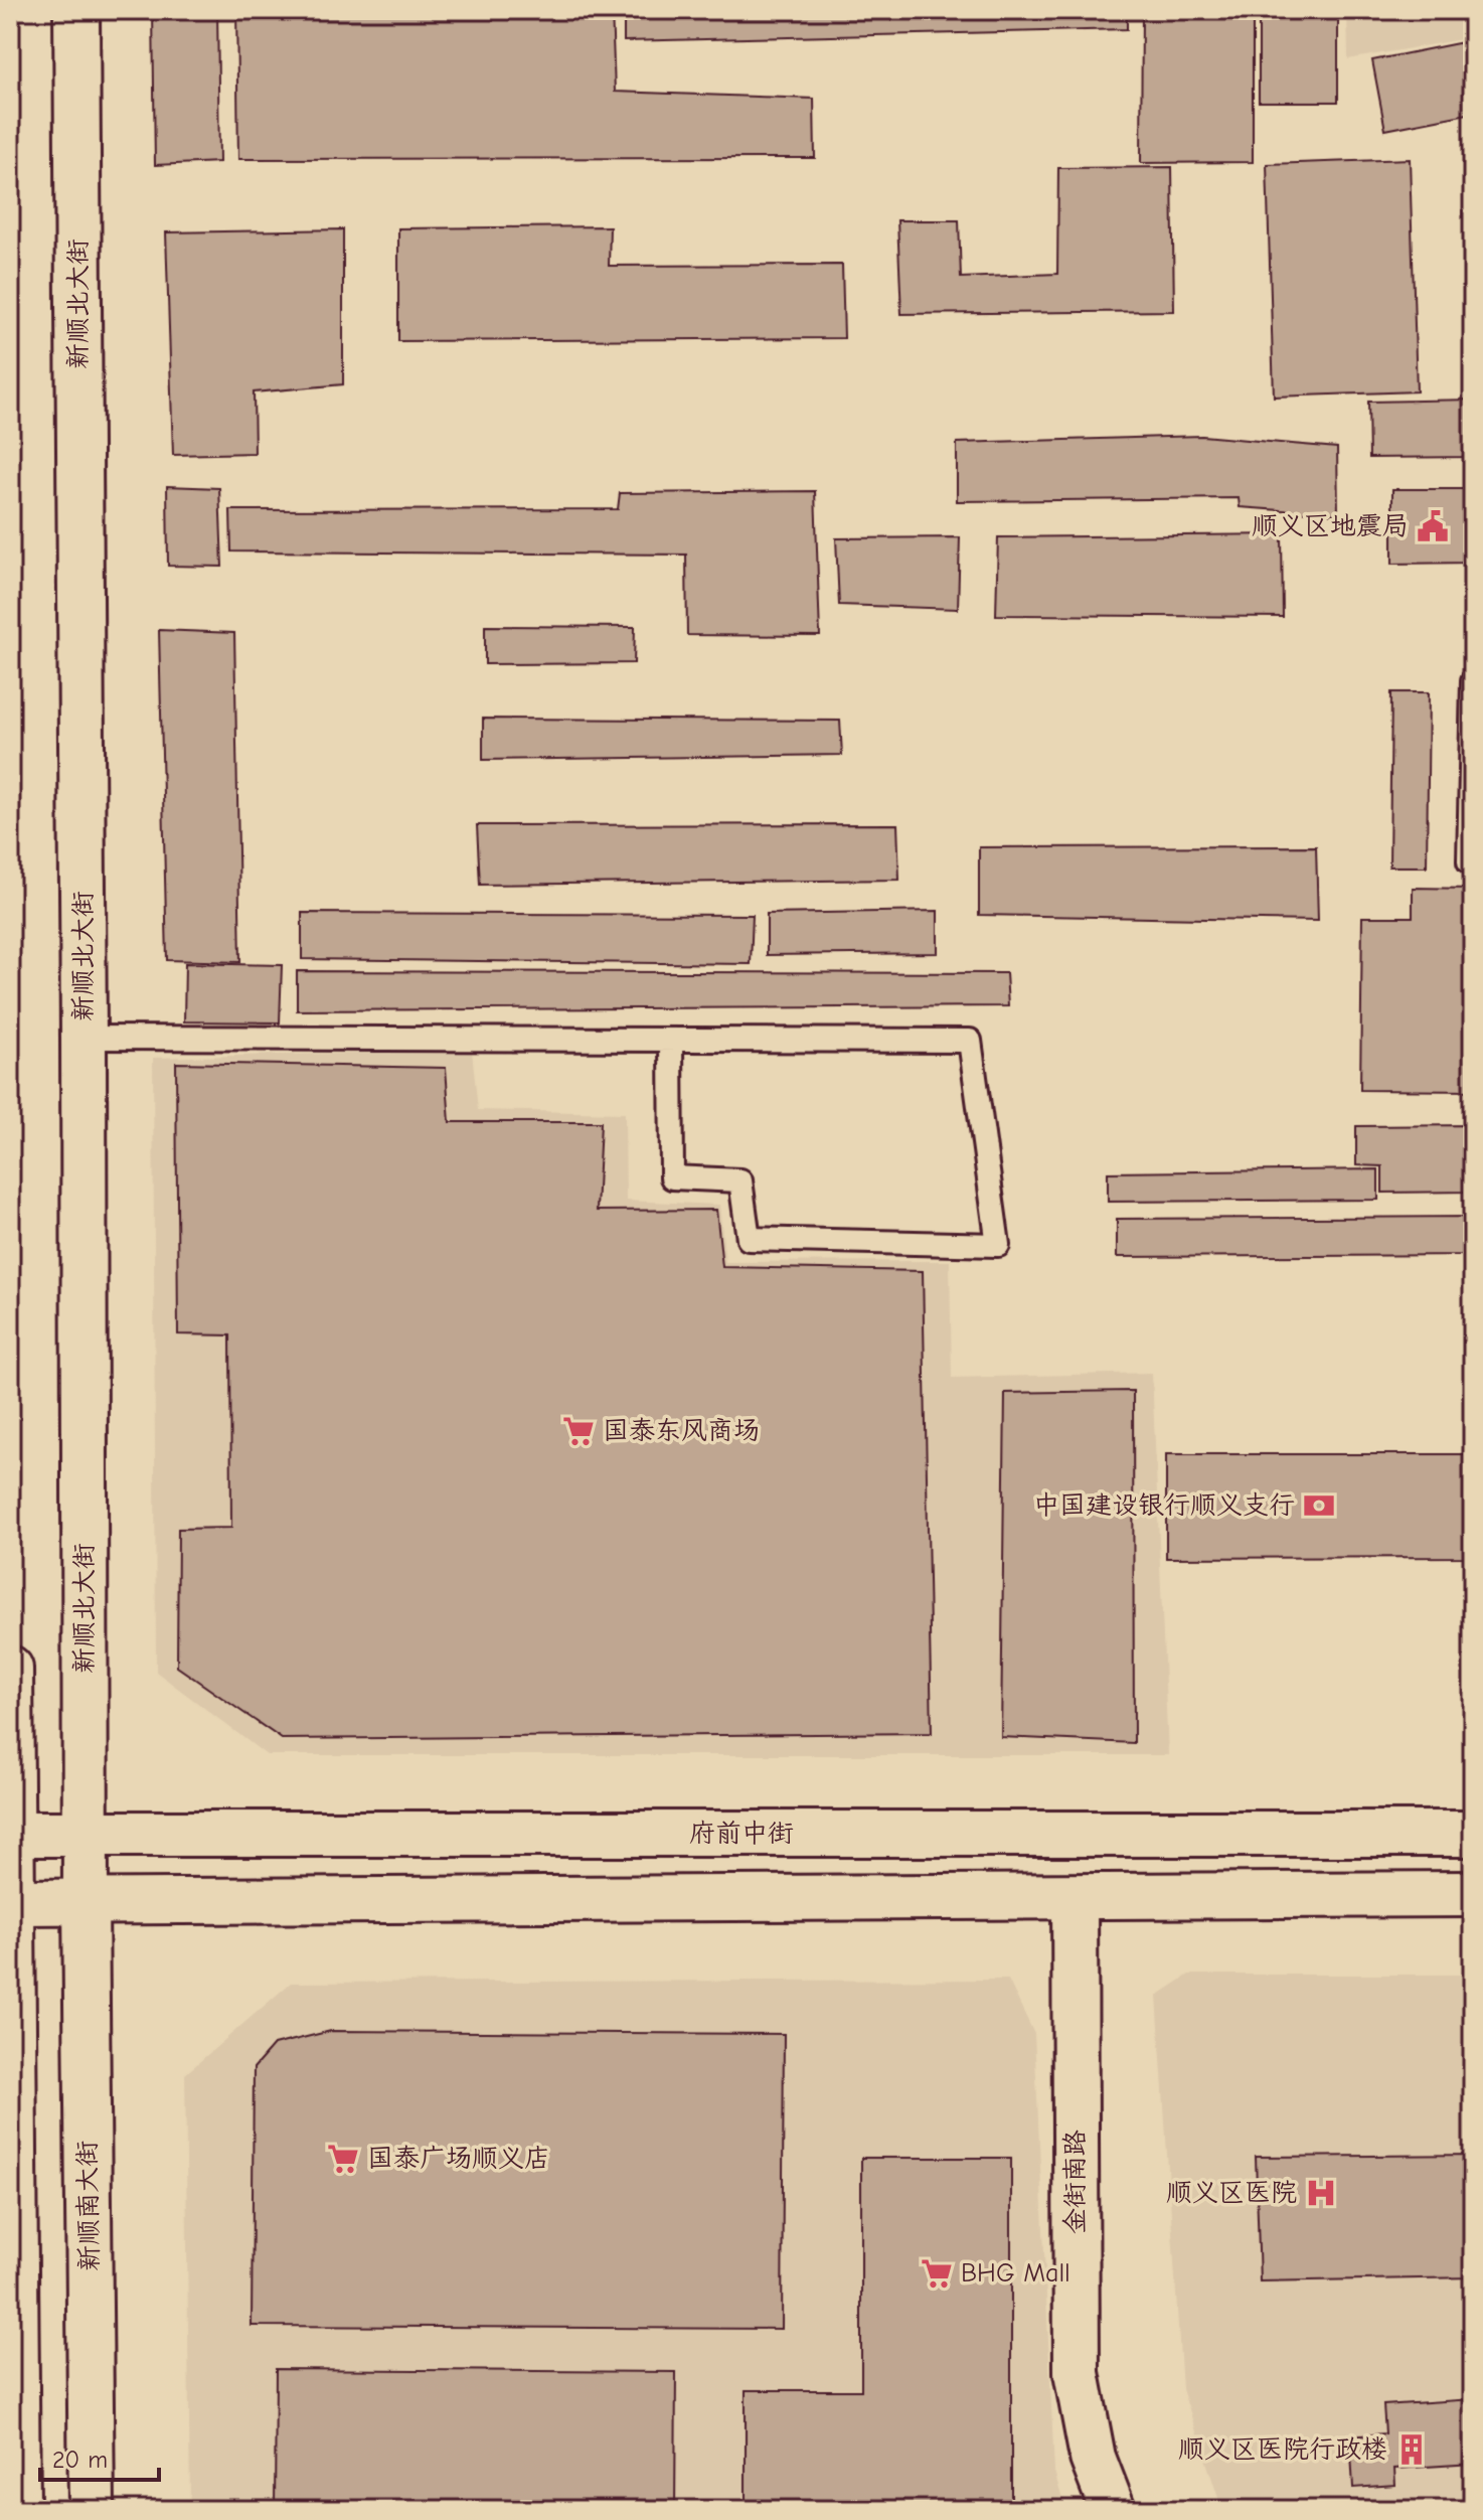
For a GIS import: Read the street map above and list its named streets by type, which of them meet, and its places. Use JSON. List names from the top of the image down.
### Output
{
  "streets": {
    "main road": [
      "新顺北大街",
      "府前中街",
      "金街南路",
      "新顺南大街"
    ]
  },
  "crossings": [
    ["新顺北大街", "府前中街"],
    ["新顺北大街", "新顺南大街"]
  ],
  "places": {
    "public building": ["顺义区地震局"],
    "supermarket": ["国泰东风商场", "国泰广场顺义店", "BHG Mall"],
    "bank": ["中国建设银行顺义支行"],
    "hospital": ["顺义区医院"],
    "building": ["顺义区医院行政楼"]
  },
  "scale_bar": "20 m"
}
